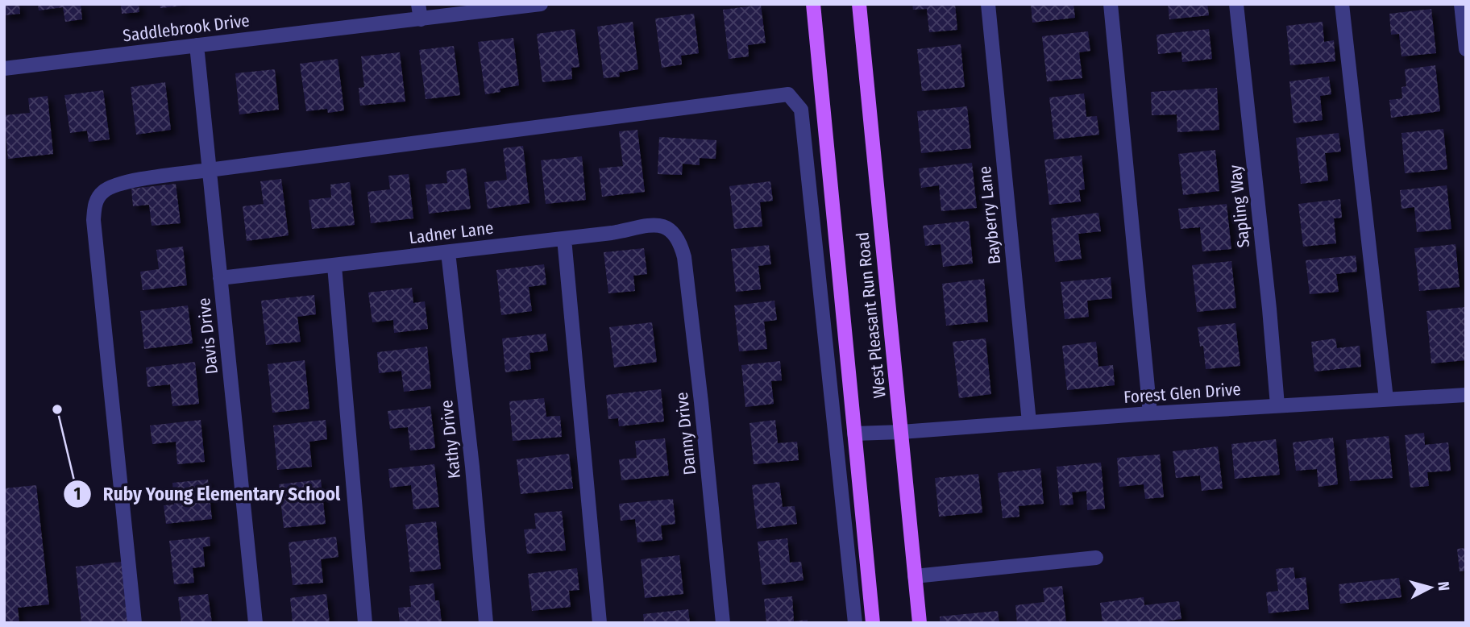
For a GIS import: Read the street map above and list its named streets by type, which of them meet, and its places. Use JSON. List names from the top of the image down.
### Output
{
  "streets": {
    "main road": ["West Pleasant Run Road"],
    "street": [
      "Saddlebrook Drive",
      "Sapling Way",
      "Bayberry Lane",
      "Ladner Lane",
      "Davis Drive",
      "Forest Glen Drive",
      "Danny Drive",
      "Kathy Drive"
    ]
  },
  "crossings": [
    ["Saddlebrook Drive", "Davis Drive"],
    ["Sapling Way", "Forest Glen Drive"],
    ["Bayberry Lane", "Forest Glen Drive"],
    ["Ladner Lane", "Davis Drive"],
    ["Ladner Lane", "Danny Drive"],
    ["Ladner Lane", "Kathy Drive"],
    ["West Pleasant Run Road", "Forest Glen Drive"]
  ],
  "places": ["Ruby Young Elementary School"],
  "north": "right"
}
